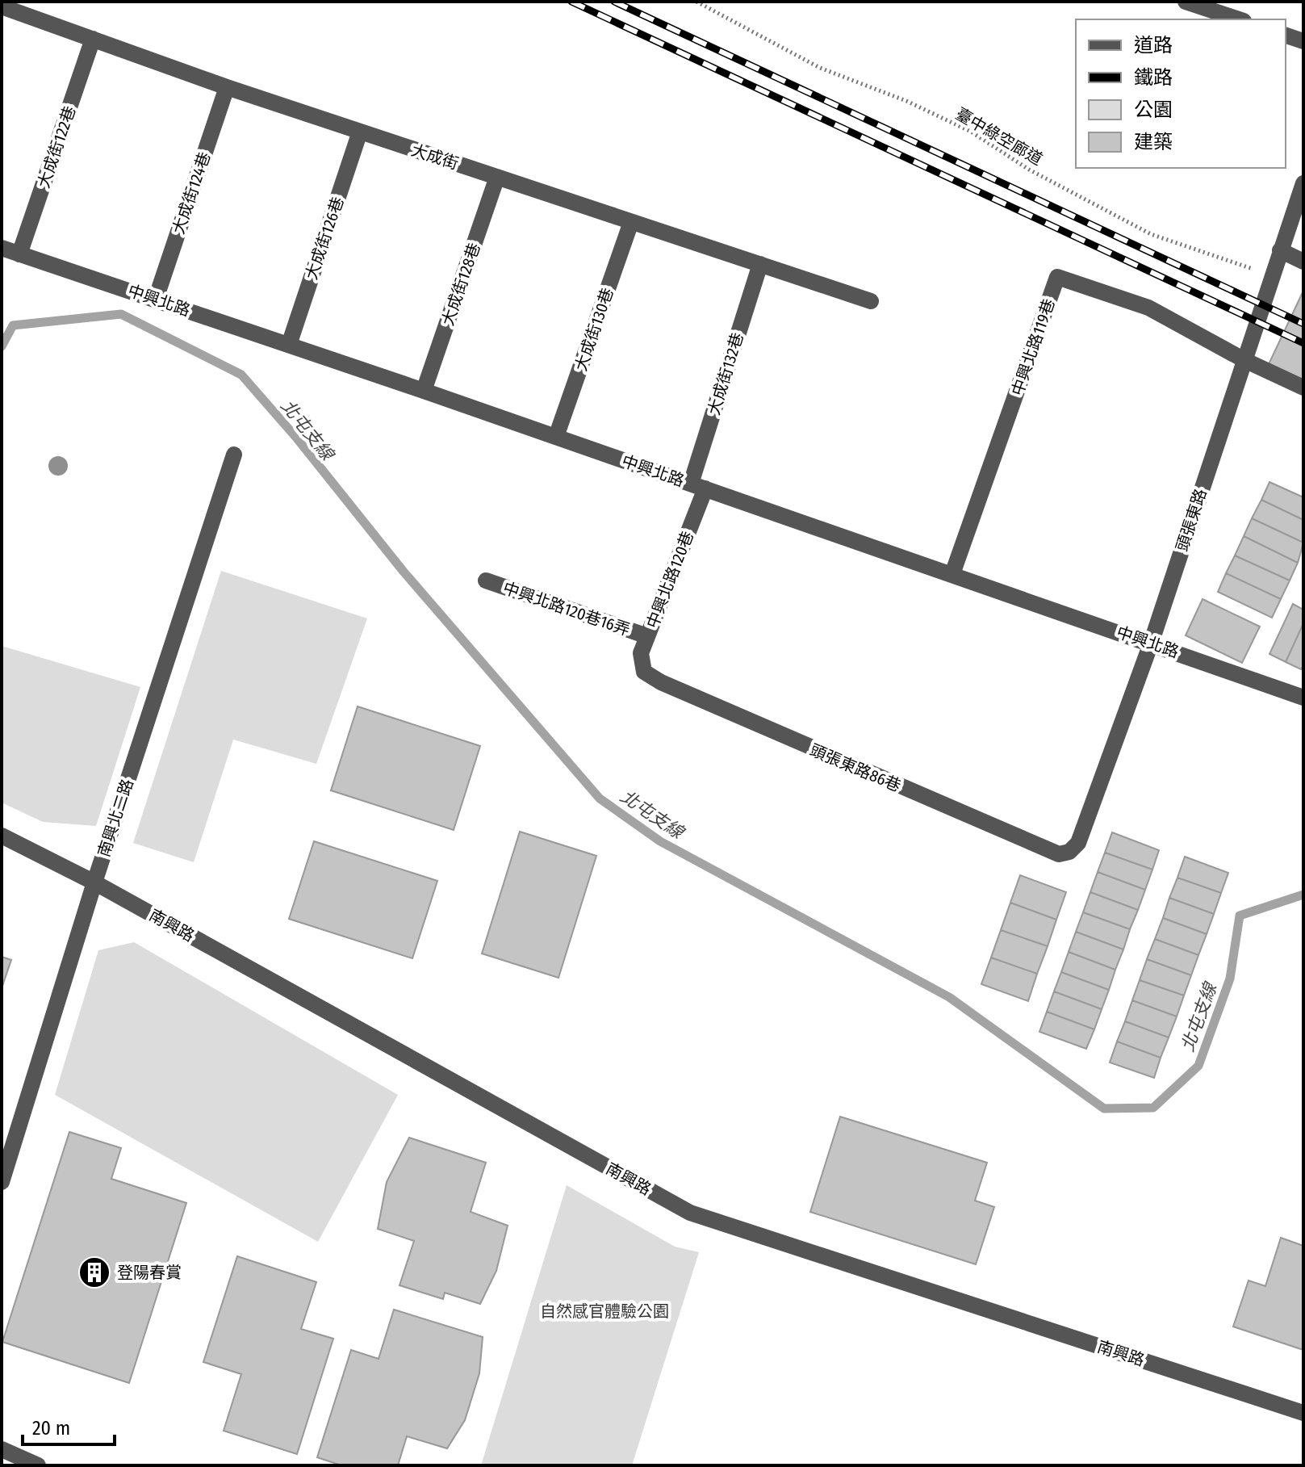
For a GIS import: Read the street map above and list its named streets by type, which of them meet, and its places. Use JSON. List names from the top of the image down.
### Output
{
  "streets": {
    "street": [
      "大成街122巷",
      "大成街",
      "大成街124巷",
      "大成街126巷",
      "大成街128巷",
      "中興北路",
      "大成街130巷",
      "中興北路119巷",
      "大成街132巷",
      "頭張東路",
      "中興北路120巷",
      "中興北路120巷16弄",
      "頭張東路86巷",
      "南興北二路",
      "南興路"
    ],
    "path": ["臺中綠空廊道"]
  },
  "crossings": [
    ["大成街122巷", "大成街"],
    ["大成街122巷", "中興北路"],
    ["大成街", "大成街124巷"],
    ["大成街", "大成街126巷"],
    ["大成街", "大成街128巷"],
    ["大成街", "大成街130巷"],
    ["大成街", "大成街132巷"],
    ["大成街124巷", "中興北路"],
    ["大成街126巷", "中興北路"],
    ["大成街128巷", "中興北路"],
    ["中興北路", "大成街130巷"],
    ["中興北路", "中興北路119巷"],
    ["中興北路", "大成街132巷"],
    ["中興北路", "頭張東路"],
    ["中興北路", "中興北路120巷"],
    ["中興北路119巷", "頭張東路"],
    ["大成街132巷", "中興北路120巷"],
    ["頭張東路", "頭張東路86巷"],
    ["中興北路120巷", "中興北路120巷16弄"],
    ["中興北路120巷", "頭張東路86巷"],
    ["南興北二路", "南興路"]
  ],
  "water": ["北屯支線"],
  "parks": ["自然感官體驗公園"],
  "places": {
    "building": ["登陽春賞"]
  },
  "legend": [
    "道路",
    "鐵路",
    "公園",
    "建築"
  ],
  "scale_bar": "20 m"
}
